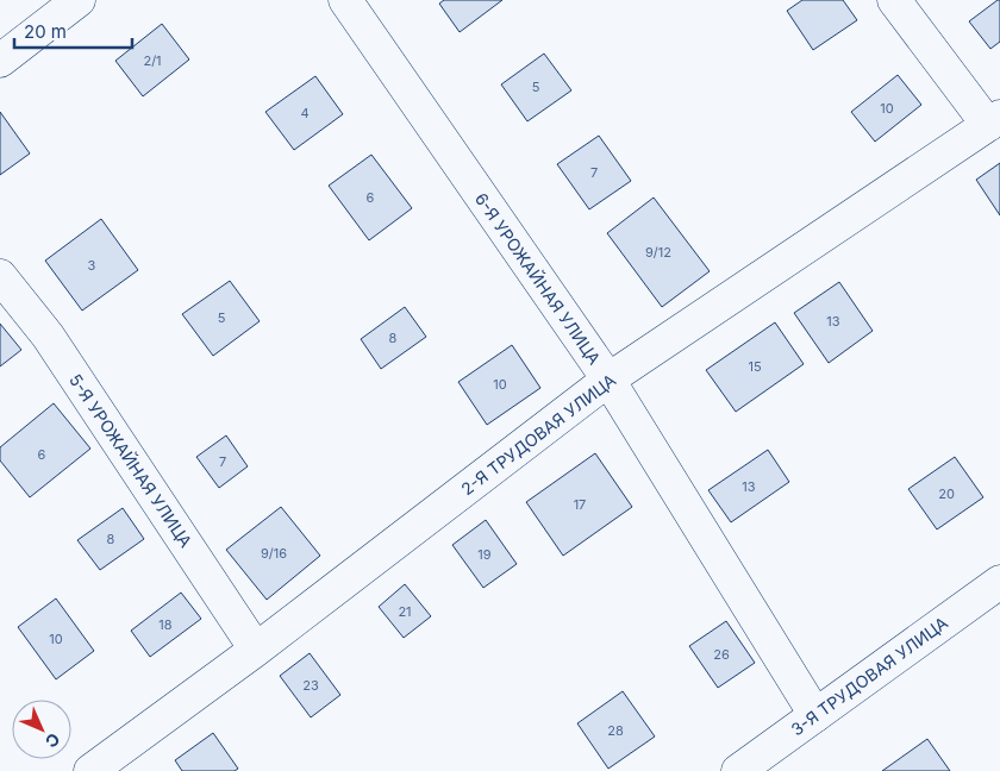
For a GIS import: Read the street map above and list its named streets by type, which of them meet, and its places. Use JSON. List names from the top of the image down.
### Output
{
  "streets": {
    "street": [
      "6-Я УРОЖАЙНАЯ УЛИЦА",
      "2-Я ТРУДОВАЯ УЛИЦА",
      "5-Я УРОЖАЙНАЯ УЛИЦА",
      "3-Я ТРУДОВАЯ УЛИЦА"
    ]
  },
  "crossings": [
    ["6-Я УРОЖАЙНАЯ УЛИЦА", "2-Я ТРУДОВАЯ УЛИЦА"],
    ["6-Я УРОЖАЙНАЯ УЛИЦА", "3-Я ТРУДОВАЯ УЛИЦА"],
    ["2-Я ТРУДОВАЯ УЛИЦА", "5-Я УРОЖАЙНАЯ УЛИЦА"]
  ],
  "house_numbers": [
    "2/1",
    "5",
    "10",
    "4",
    "7",
    "6",
    "9/12",
    "3",
    "5",
    "13",
    "8",
    "15",
    "10",
    "6",
    "7",
    "13",
    "20",
    "17",
    "8",
    "9/16",
    "19",
    "21",
    "18",
    "10",
    "26",
    "23",
    "28"
  ],
  "scale_bar": "20 m",
  "north": "bottom right"
}
